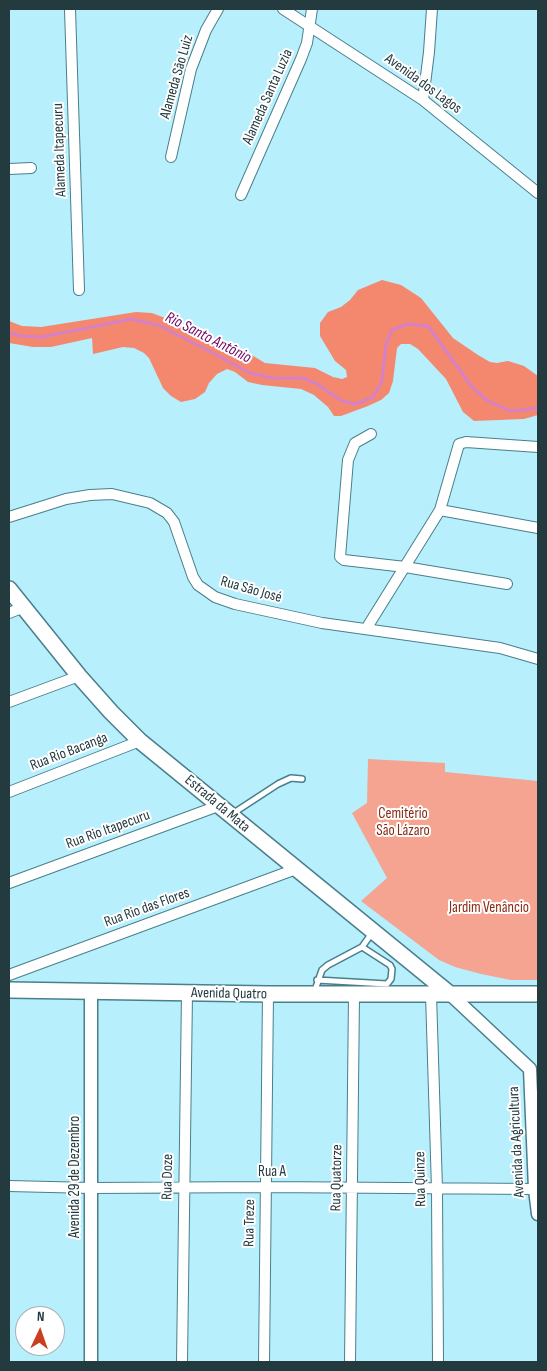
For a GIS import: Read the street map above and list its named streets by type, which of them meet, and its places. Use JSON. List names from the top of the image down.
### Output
{
  "streets": {
    "main road": ["Estrada da Mata", "Avenida Quatro"],
    "street": [
      "Alameda São Luiz",
      "Avenida dos Lagos",
      "Alameda Santa Luzia",
      "Alameda Itapecuru",
      "Rua São José",
      "Rua Rio Bacanga",
      "Rua Rio Itapecuru",
      "Rua Rio das Flores",
      "Avenida da Agricultura",
      "Rua A",
      "Avenida 29 de Dezembro",
      "Rua Doze",
      "Rua Quatorze",
      "Rua Quinze",
      "Rua Treze"
    ]
  },
  "crossings": [
    ["Avenida dos Lagos", "Alameda Santa Luzia"],
    ["Rua Rio Bacanga", "Estrada da Mata"],
    ["Estrada da Mata", "Rua Rio Itapecuru"],
    ["Estrada da Mata", "Rua Rio das Flores"],
    ["Estrada da Mata", "Avenida Quatro"],
    ["Avenida Quatro", "Avenida 29 de Dezembro"],
    ["Avenida Quatro", "Rua Doze"],
    ["Avenida Quatro", "Rua Quatorze"],
    ["Avenida Quatro", "Rua Quinze"],
    ["Avenida Quatro", "Rua Treze"],
    ["Avenida da Agricultura", "Rua A"],
    ["Rua A", "Avenida 29 de Dezembro"],
    ["Rua A", "Rua Doze"],
    ["Rua A", "Rua Quatorze"],
    ["Rua A", "Rua Quinze"],
    ["Rua A", "Rua Treze"]
  ],
  "water": ["Rio Santo Antônio"],
  "parks": ["Cemitério São Lázaro", "Jardim Venâncio"],
  "north": "top"
}
